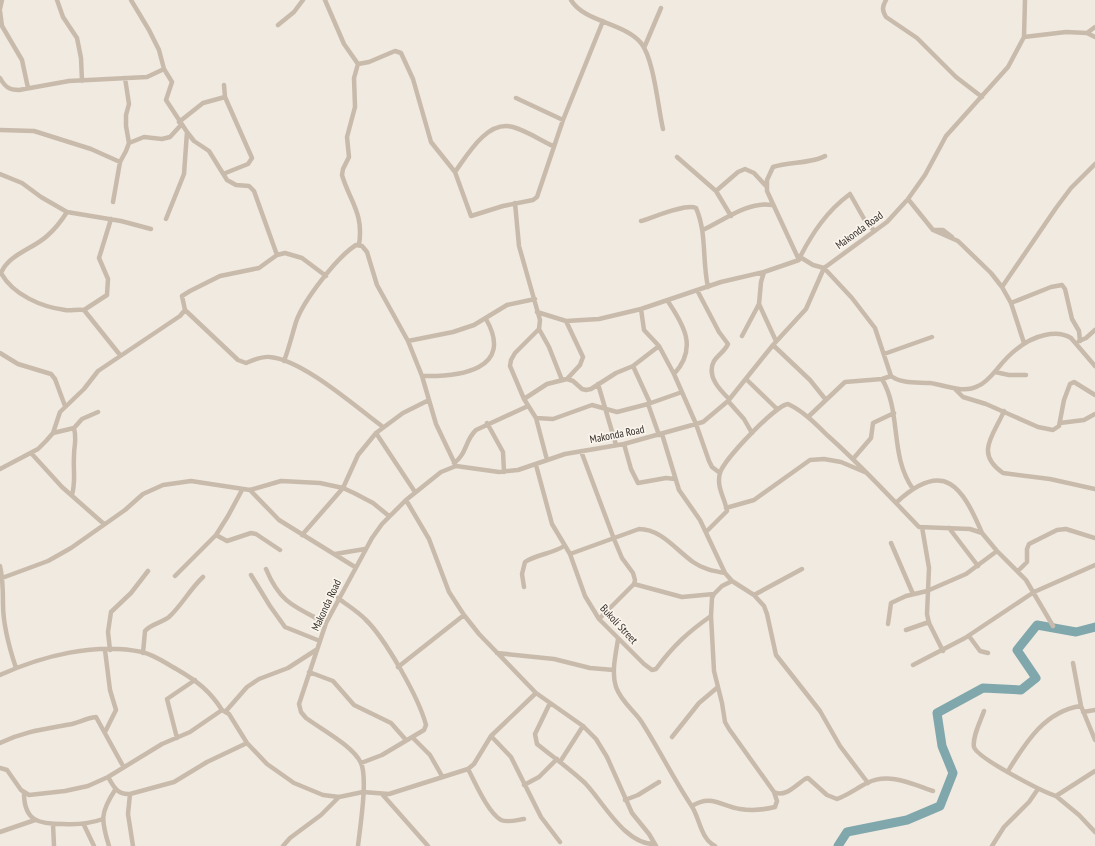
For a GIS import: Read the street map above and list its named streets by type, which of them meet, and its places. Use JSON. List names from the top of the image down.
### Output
{
  "streets": {
    "street": ["Makonda Road", "Bukoli Street"]
  },
  "crossings": [
    ["Makonda Road", "Bukoli Street"]
  ]
}
